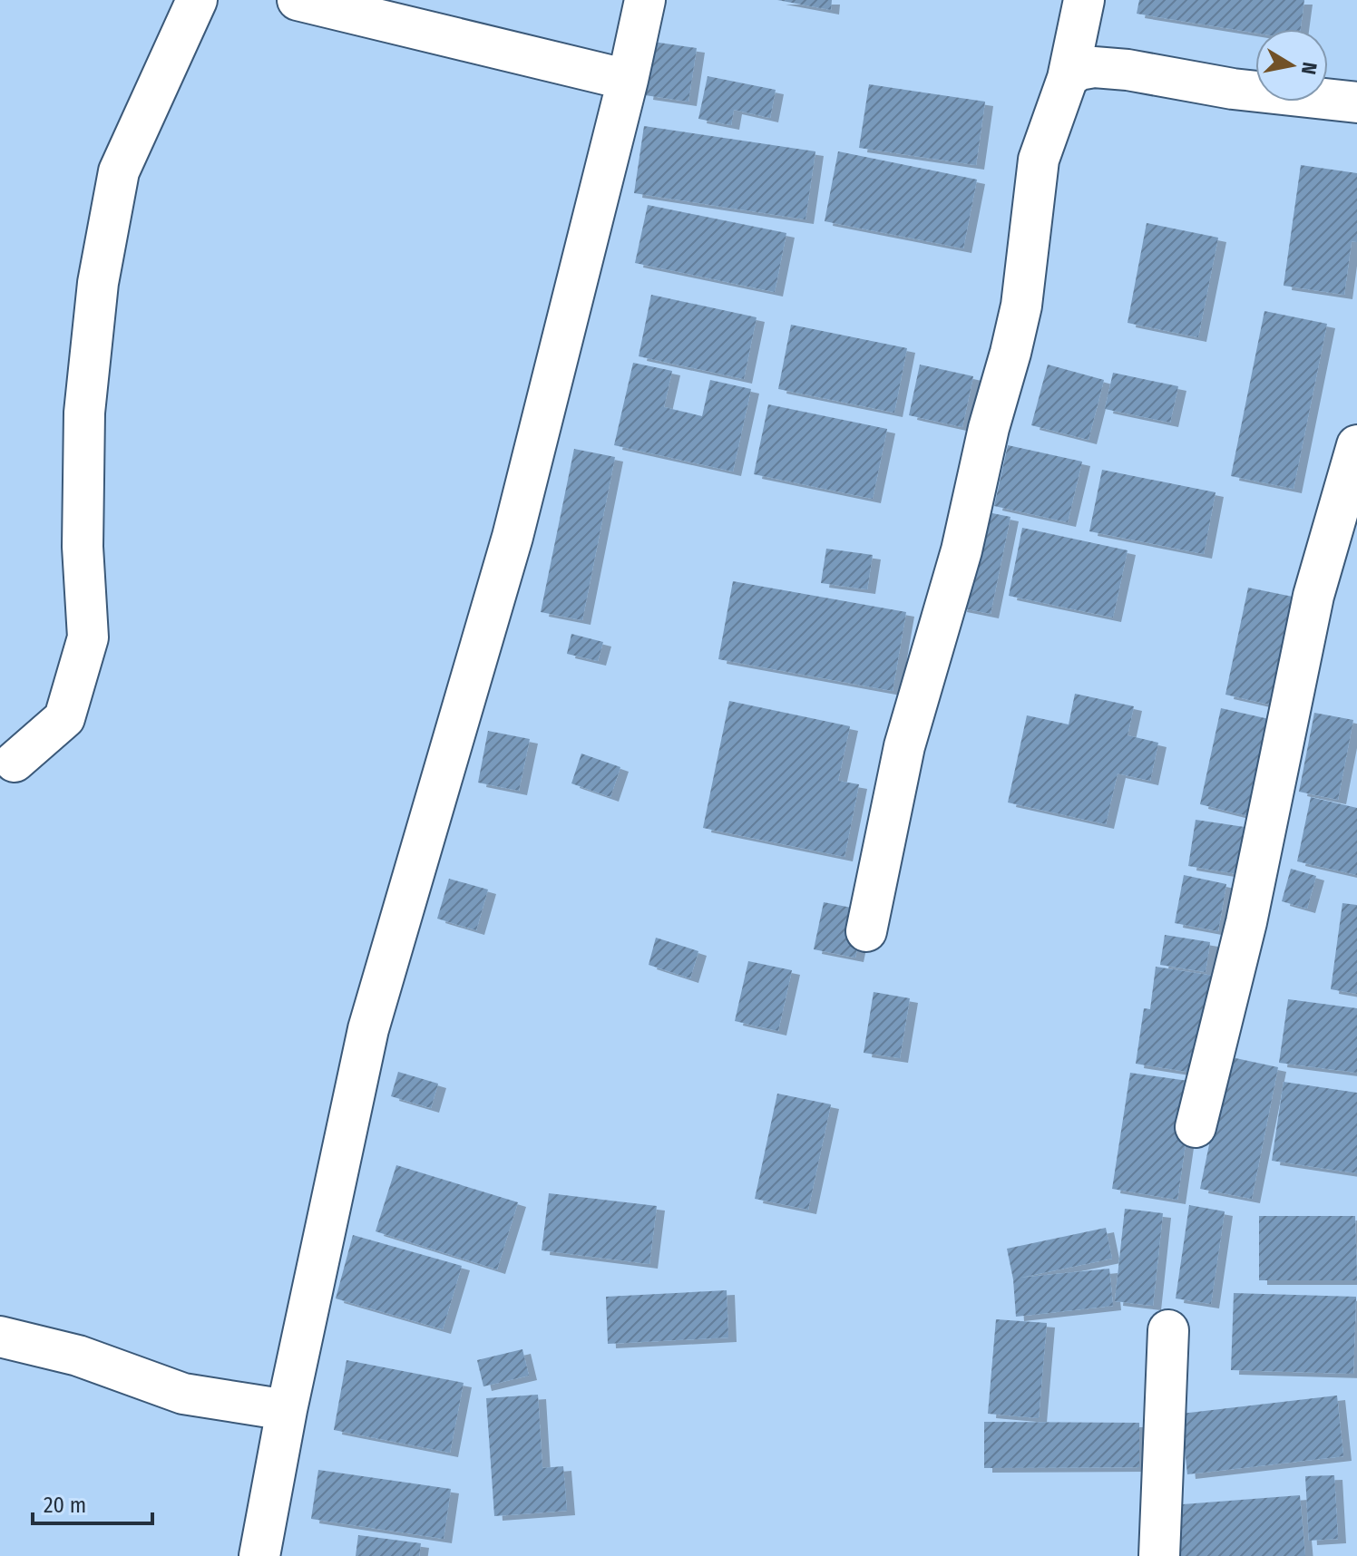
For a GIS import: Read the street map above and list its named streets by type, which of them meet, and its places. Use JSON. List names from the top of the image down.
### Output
{
  "scale_bar": "20 m",
  "north": "right"
}
